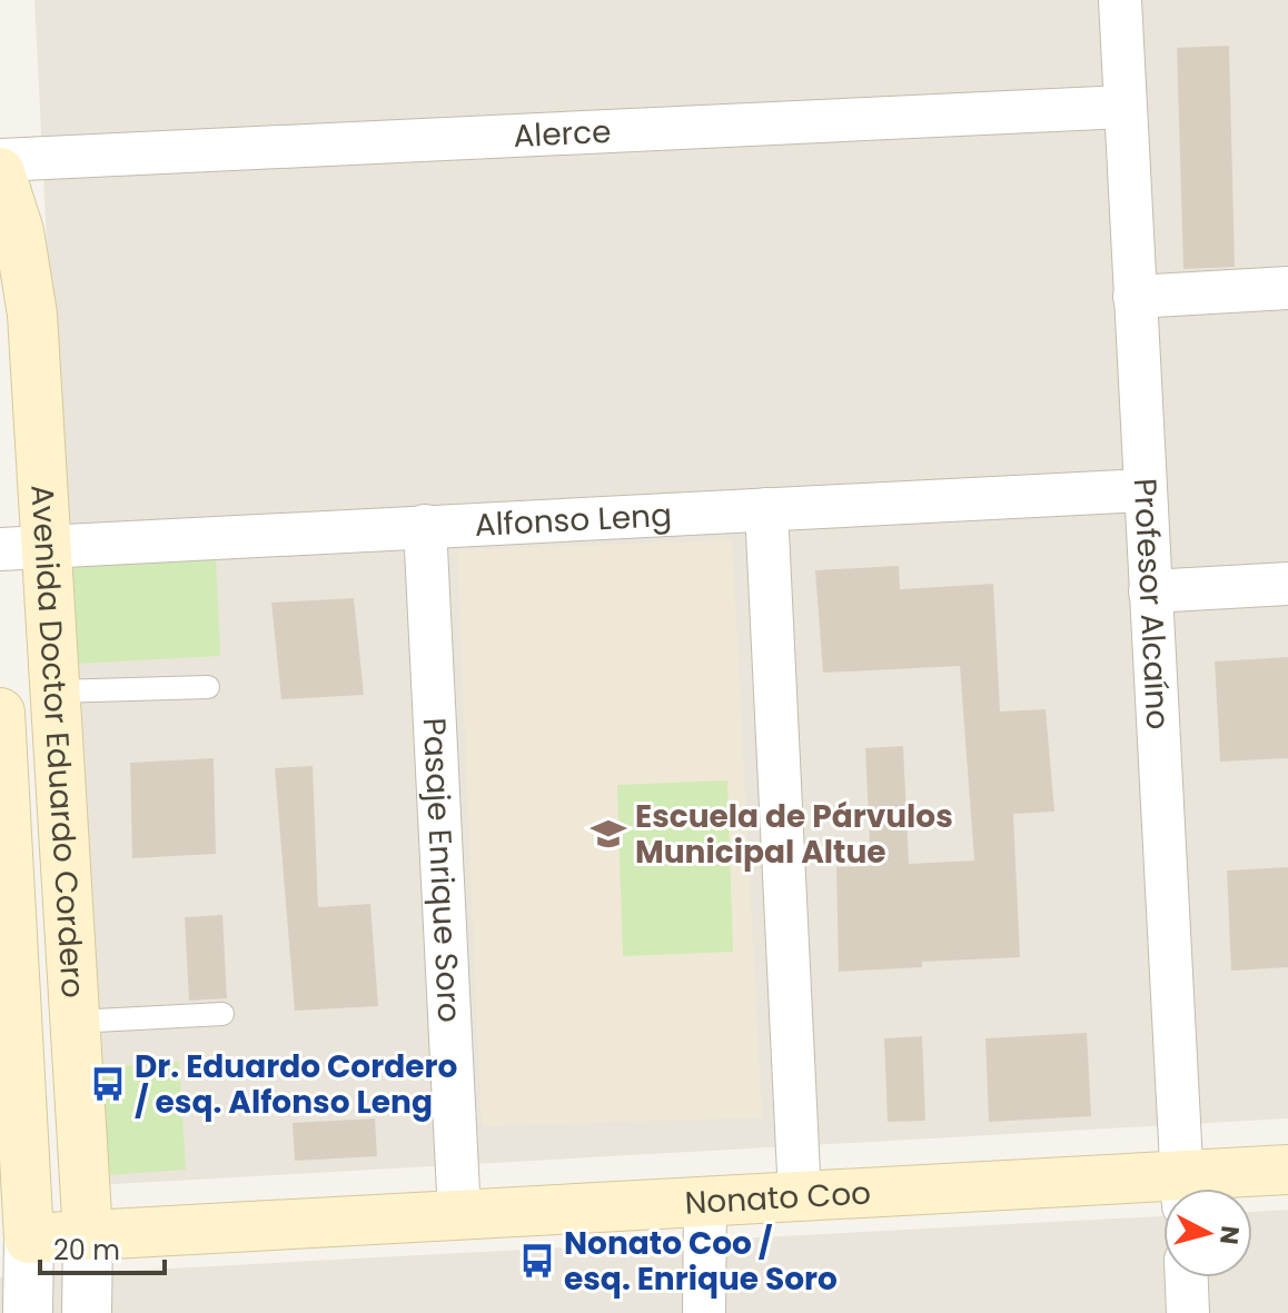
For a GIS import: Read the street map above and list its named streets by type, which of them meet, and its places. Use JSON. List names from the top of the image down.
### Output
{
  "streets": {
    "main road": ["Avenida Doctor Eduardo Cordero", "Nonato Coo"],
    "street": [
      "Alerce",
      "Alfonso Leng",
      "Profesor Alcaíno",
      "Pasaje Enrique Soro"
    ]
  },
  "crossings": [
    ["Alerce", "Profesor Alcaíno"],
    ["Alfonso Leng", "Profesor Alcaíno"],
    ["Alfonso Leng", "Avenida Doctor Eduardo Cordero"],
    ["Alfonso Leng", "Pasaje Enrique Soro"],
    ["Avenida Doctor Eduardo Cordero", "Nonato Coo"],
    ["Pasaje Enrique Soro", "Nonato Coo"]
  ],
  "places": {
    "school or university": ["Escuela de Párvulos Municipal Altue"],
    "bus stop": ["Dr. Eduardo Cordero / esq. Alfonso Leng", "Nonato Coo / esq. Enrique Soro"]
  },
  "scale_bar": "20 m",
  "north": "right"
}
